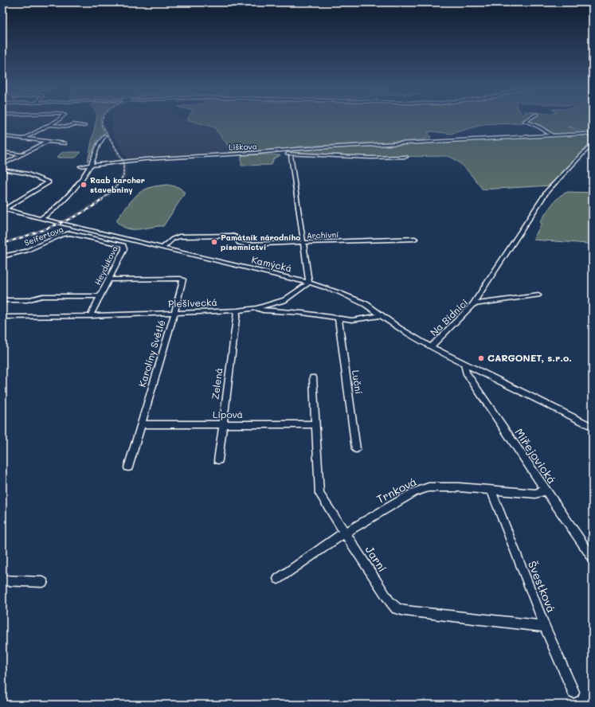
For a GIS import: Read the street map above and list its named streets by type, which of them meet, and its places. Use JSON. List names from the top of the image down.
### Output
{
  "streets": {
    "street": [
      "Liškova",
      "Archivní",
      "Seifertova",
      "Kamýcká",
      "Heydukova",
      "Plešivecká",
      "Na Bídnici",
      "Karolíny Světlé",
      "Luční",
      "Zelená",
      "Lipová",
      "Miřejovická",
      "Trnková",
      "Jarní",
      "Švestková"
    ]
  },
  "crossings": [
    ["Archivní", "Kamýcká"],
    ["Seifertova", "Heydukova"],
    ["Kamýcká", "Plešivecká"],
    ["Kamýcká", "Na Bídnici"],
    ["Kamýcká", "Miřejovická"],
    ["Heydukova", "Plešivecká"],
    ["Heydukova", "Karolíny Světlé"],
    ["Plešivecká", "Karolíny Světlé"],
    ["Plešivecká", "Luční"],
    ["Plešivecká", "Zelená"],
    ["Karolíny Světlé", "Lipová"],
    ["Zelená", "Lipová"],
    ["Lipová", "Jarní"],
    ["Miřejovická", "Trnková"],
    ["Trnková", "Jarní"],
    ["Trnková", "Švestková"],
    ["Jarní", "Švestková"]
  ],
  "places": ["Raab karcher stavebniny", "Památník národního písemnictví", "CARGONET, s.r.o."]
}
